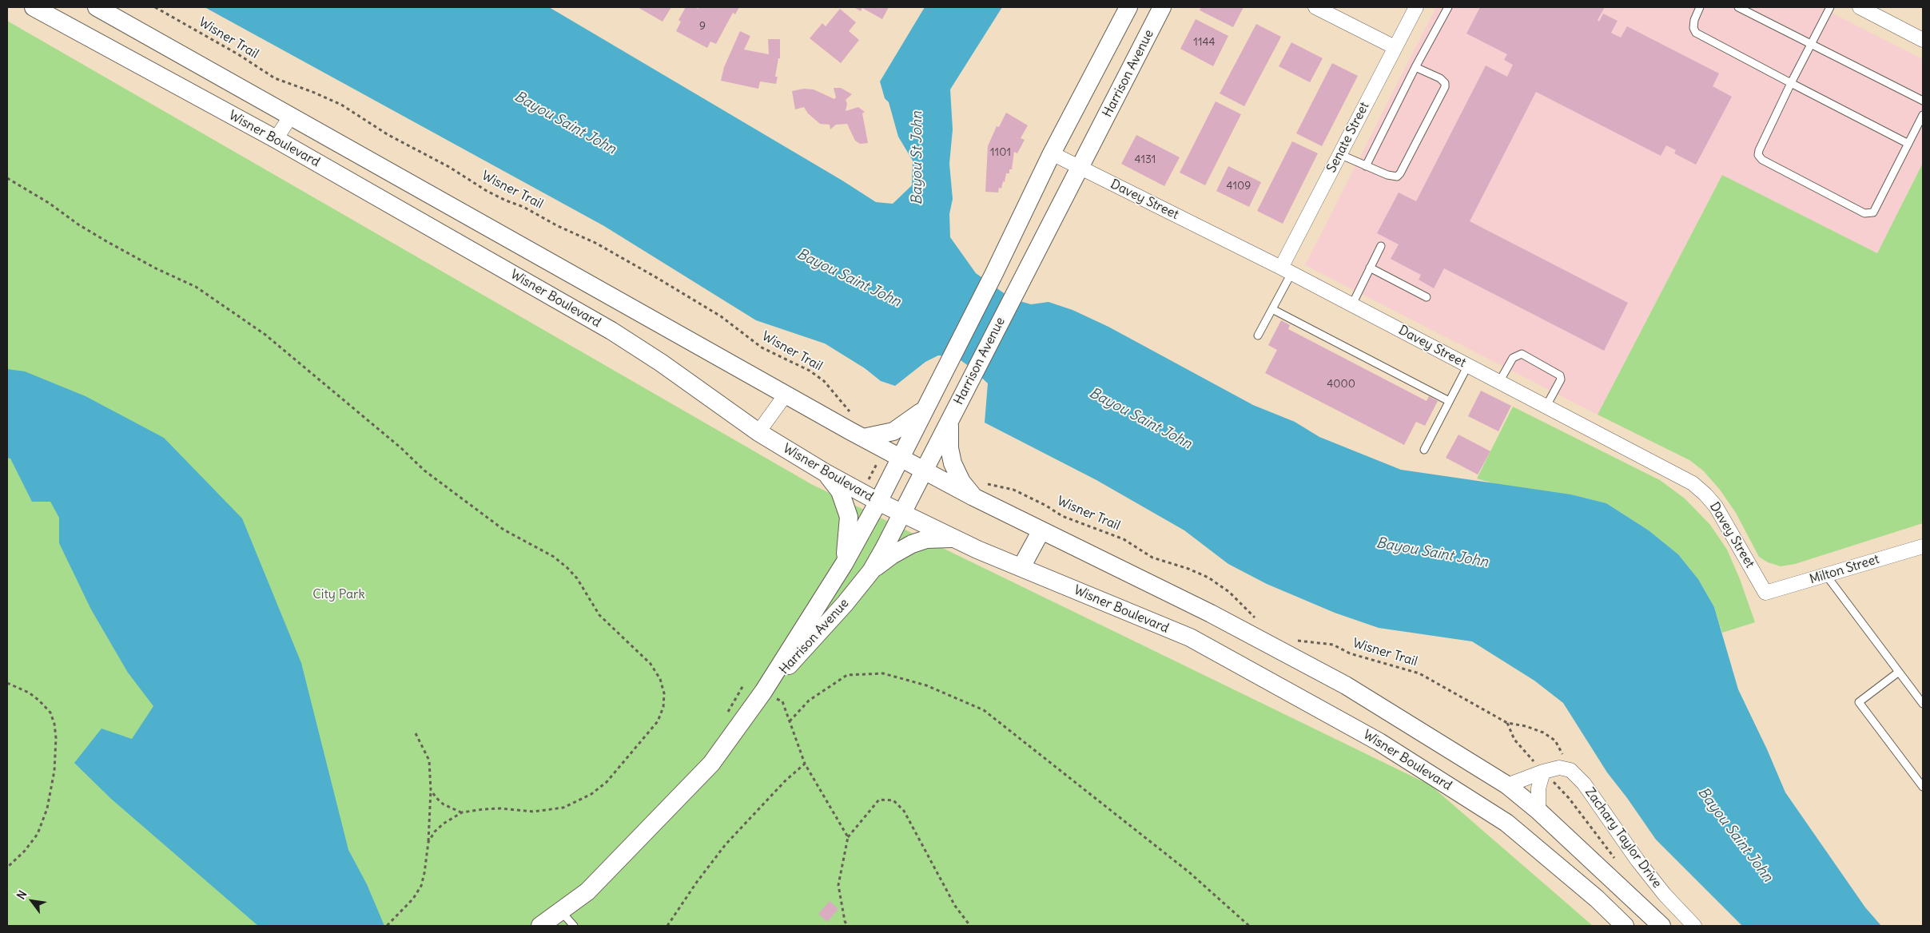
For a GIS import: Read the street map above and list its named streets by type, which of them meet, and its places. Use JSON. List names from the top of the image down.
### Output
{
  "streets": {
    "street": [
      "Harrison Avenue",
      "Senate Street",
      "Wisner Boulevard",
      "Davey Street",
      "Milton Street",
      "Zachary Taylor Drive"
    ],
    "path": ["Wisner Trail"]
  },
  "crossings": [
    ["Wisner Trail", "Zachary Taylor Drive"],
    ["Harrison Avenue", "Wisner Boulevard"],
    ["Harrison Avenue", "Davey Street"],
    ["Senate Street", "Davey Street"],
    ["Davey Street", "Milton Street"]
  ],
  "water": ["Bayou Saint John", "Bayou St John"],
  "parks": ["City Park"],
  "house_numbers": [
    "9",
    "1144",
    "1101",
    "4131",
    "4109",
    "4000"
  ],
  "north": "top left"
}
